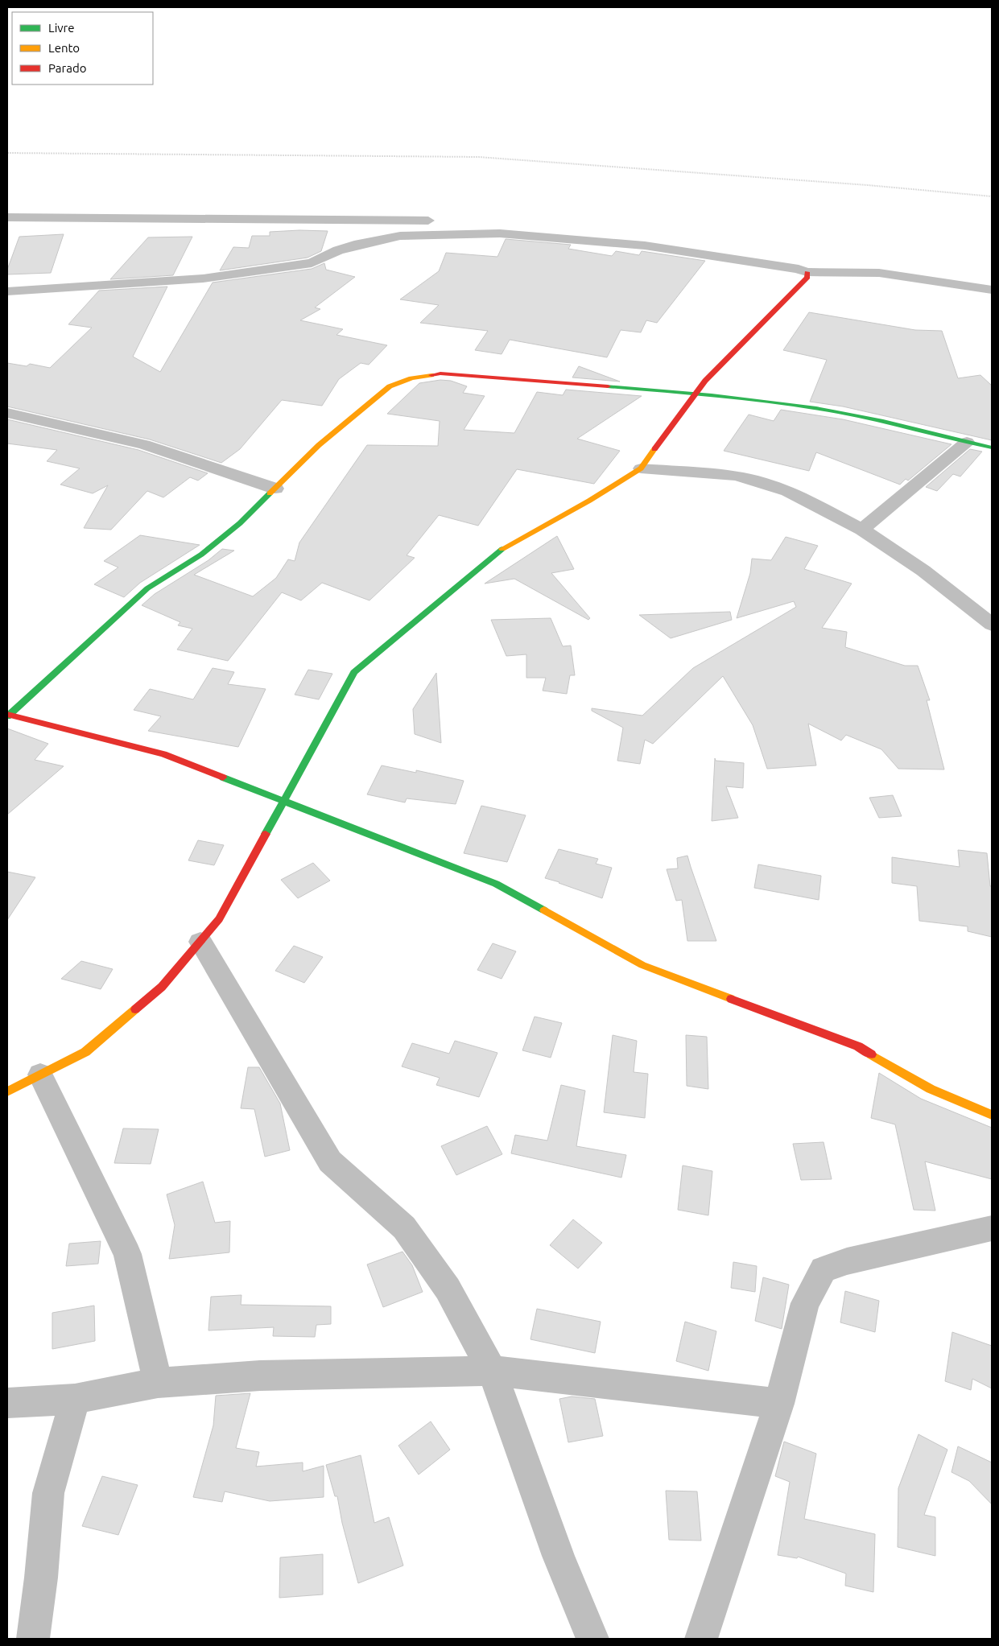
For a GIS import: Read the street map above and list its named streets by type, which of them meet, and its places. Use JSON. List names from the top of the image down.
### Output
{
  "legend": ["Livre", "Lento", "Parado"]
}
